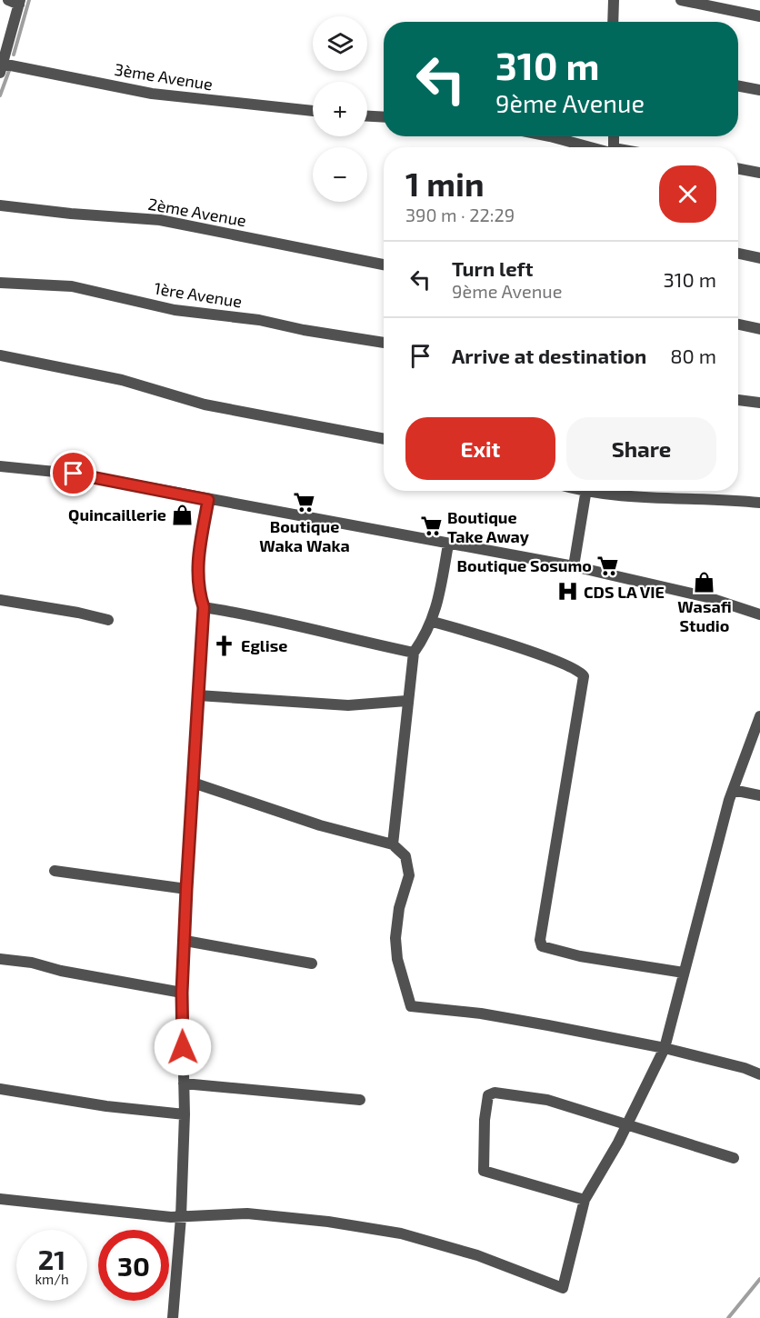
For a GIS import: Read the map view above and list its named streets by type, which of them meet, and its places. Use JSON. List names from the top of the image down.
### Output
{
  "streets": {
    "street": ["3ème Avenue", "2ème Avenue", "1ère Avenue"]
  },
  "places": {
    "supermarket": ["Boutique Waka Waka", "Boutique Take Away", "Boutique Sosumo"],
    "shop": ["Quincaillerie", "Wasafi Studio"],
    "hospital": ["CDS LA VIE"],
    "church": ["Eglise"]
  },
  "page": {
    "map_buttons": ["+", "−"],
    "turn": ["310 m", "9ème Avenue"],
    "heading": ["1 min", "390 m · 22:29"],
    "list": [
      {
        "name": "Turn left",
        "note": "9ème Avenue",
        "value": "310 m"
      },
      {
        "name": "Arrive at destination",
        "value": "80 m"
      }
    ],
    "buttons": ["Exit", "Share"],
    "speed": "21 km/h",
    "limit": "30"
  }
}
